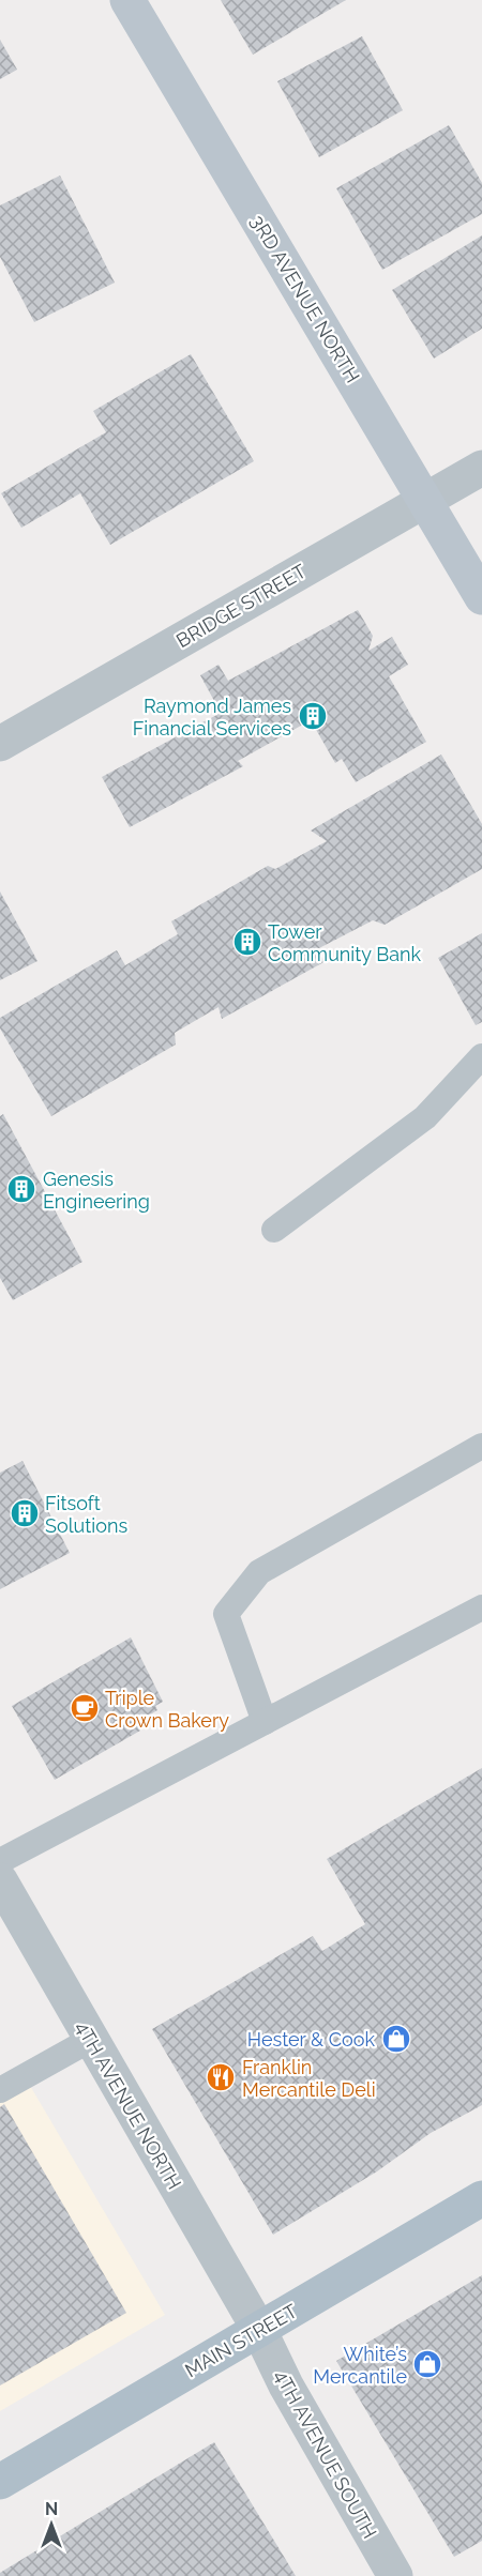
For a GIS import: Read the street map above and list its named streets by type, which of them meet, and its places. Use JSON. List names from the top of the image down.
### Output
{
  "streets": {
    "main road": ["3RD AVENUE NORTH", "MAIN STREET"],
    "street": ["BRIDGE STREET", "4TH AVENUE NORTH", "4TH AVENUE SOUTH"]
  },
  "crossings": [
    ["3RD AVENUE NORTH", "BRIDGE STREET"],
    ["4TH AVENUE NORTH", "MAIN STREET"],
    ["4TH AVENUE NORTH", "4TH AVENUE SOUTH"],
    ["MAIN STREET", "4TH AVENUE SOUTH"]
  ],
  "places": {
    "building": [
      "Raymond James Financial Services",
      "Tower Community Bank",
      "Genesis Engineering",
      "Fitsoft Solutions"
    ],
    "cafe": ["Triple Crown Bakery"],
    "shop": ["Hester & Cook", "White’s Mercantile"],
    "restaurant": ["Franklin Mercantile Deli"]
  },
  "north": "top"
}
